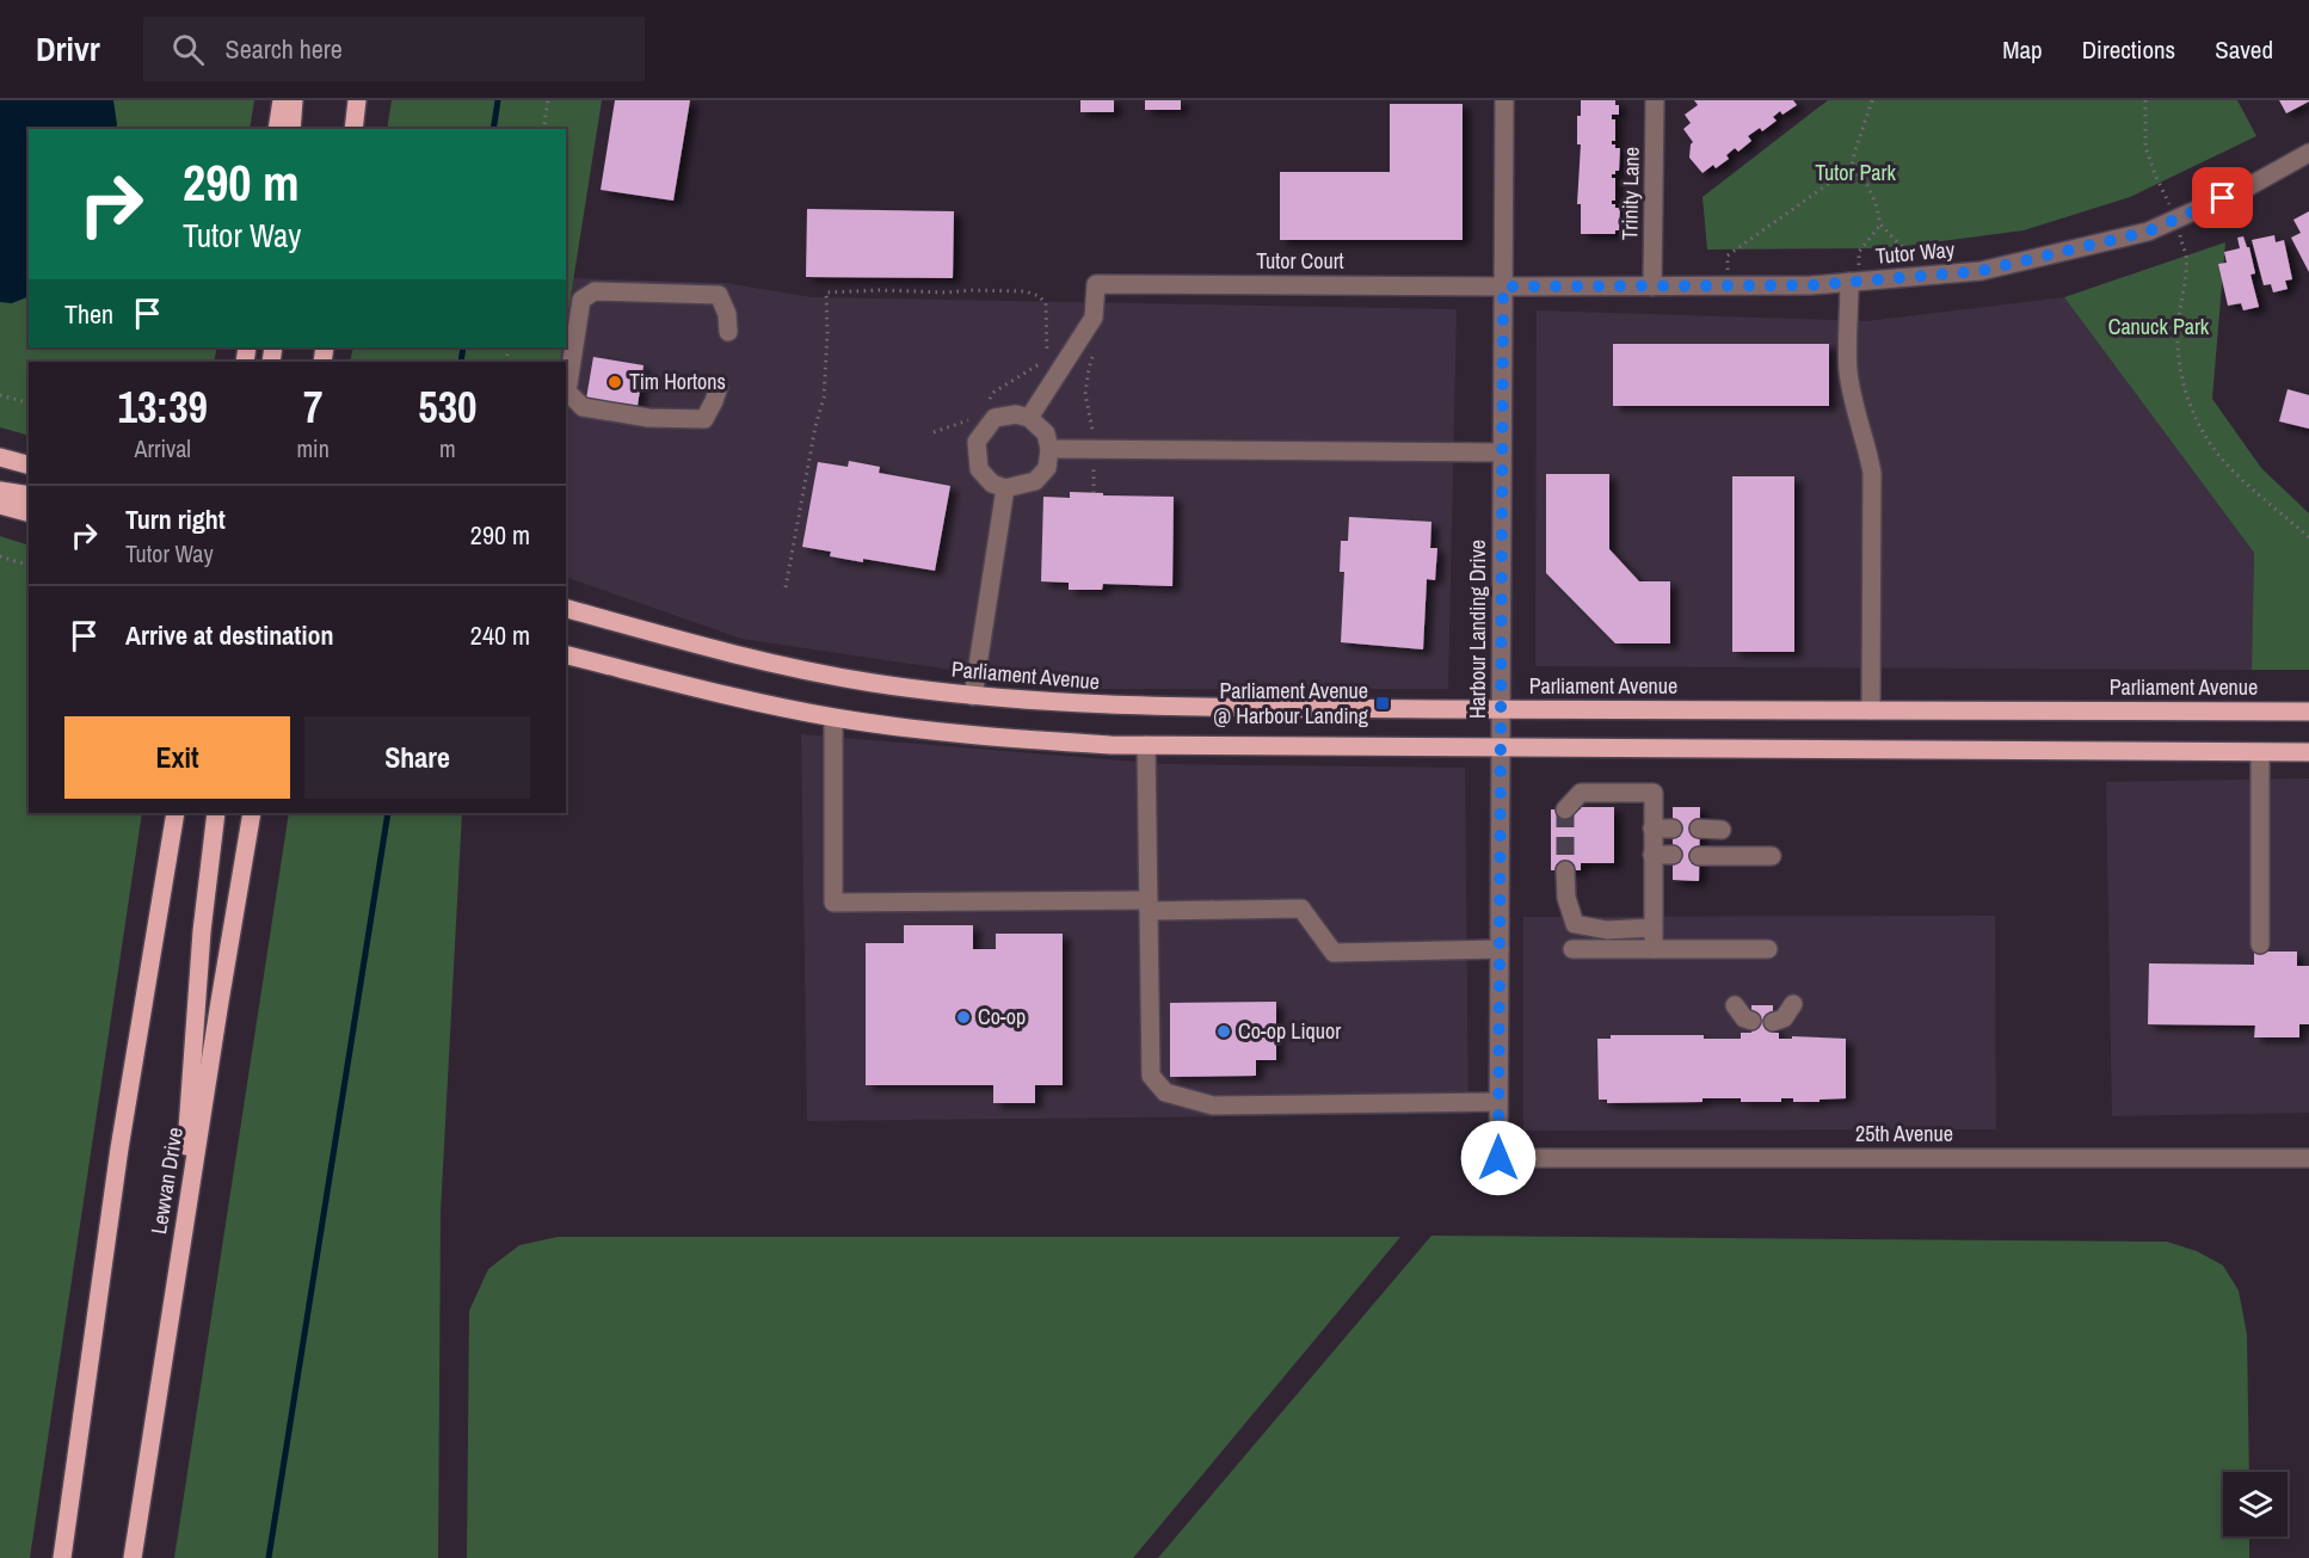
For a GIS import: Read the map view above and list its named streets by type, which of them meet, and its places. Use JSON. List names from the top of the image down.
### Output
{
  "streets": {
    "main road": ["Parliament Avenue", "Lewvan Drive"],
    "street": [
      "Trinity Lane",
      "Tutor Way",
      "Tutor Court",
      "Harbour Landing Drive",
      "25th Avenue"
    ]
  },
  "crossings": [
    ["Trinity Lane", "Tutor Way"],
    ["Tutor Way", "Tutor Court"],
    ["Tutor Way", "Harbour Landing Drive"],
    ["Tutor Court", "Harbour Landing Drive"],
    ["Harbour Landing Drive", "Parliament Avenue"],
    ["Harbour Landing Drive", "25th Avenue"]
  ],
  "parks": ["Tutor Park", "Canuck Park"],
  "places": {
    "other": ["Tim Hortons", "Co-op", "Co-op Liquor"],
    "transit": ["Parliament Avenue @ Harbour Landing"]
  },
  "page": {
    "header": "Drivr",
    "search": "Search here",
    "nav": ["Map", "Directions", "Saved"],
    "turn": ["290 m", "Tutor Way"],
    "then": "Then",
    "eta": [
      "13:39",
      "Arrival",
      "7",
      "min",
      "530",
      "m"
    ],
    "list": [
      {
        "name": "Turn right",
        "note": "Tutor Way",
        "value": "290 m"
      },
      {
        "name": "Arrive at destination",
        "value": "240 m"
      }
    ],
    "buttons": ["Exit", "Share"]
  }
}
